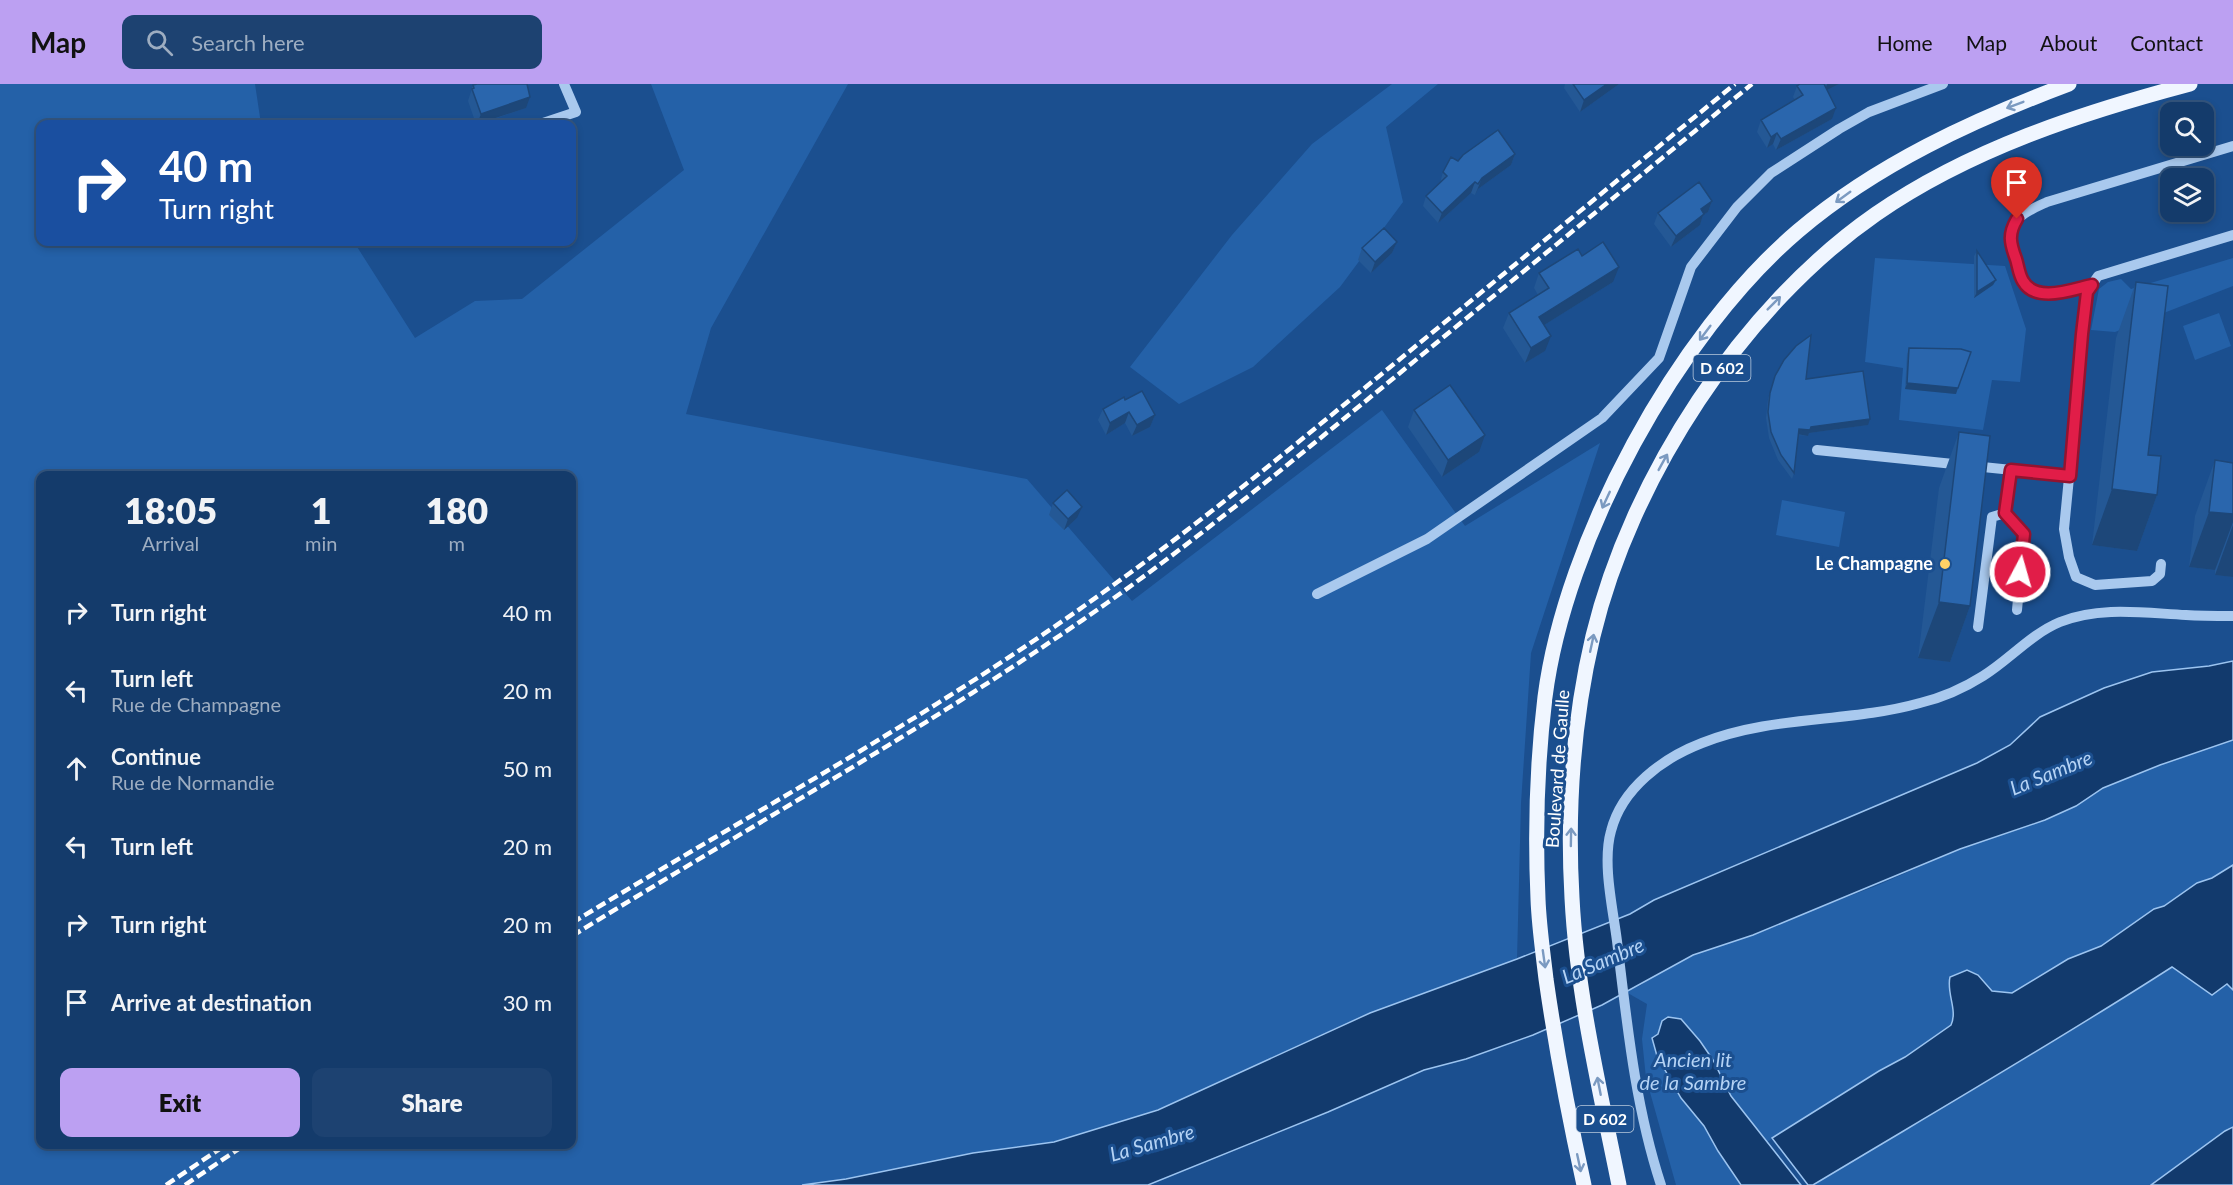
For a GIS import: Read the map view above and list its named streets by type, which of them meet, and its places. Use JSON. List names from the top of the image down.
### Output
{
  "streets": {
    "main road": ["D 602", "Boulevard de Gaulle"]
  },
  "water": ["La Sambre", "Ancien lit de la Sambre"],
  "places": ["Le Champagne"],
  "page": {
    "header": "Map",
    "search": "Search here",
    "nav": [
      "Home",
      "Map",
      "About",
      "Contact"
    ],
    "turn": ["40 m", "Turn right"],
    "eta": [
      "18:05",
      "Arrival",
      "1",
      "min",
      "180",
      "m"
    ],
    "list": [
      {
        "name": "Turn right",
        "value": "40 m"
      },
      {
        "name": "Turn left",
        "note": "Rue de Champagne",
        "value": "20 m"
      },
      {
        "name": "Continue",
        "note": "Rue de Normandie",
        "value": "50 m"
      },
      {
        "name": "Turn left",
        "value": "20 m"
      },
      {
        "name": "Turn right",
        "value": "20 m"
      },
      {
        "name": "Arrive at destination",
        "value": "30 m"
      }
    ],
    "buttons": ["Exit", "Share"]
  }
}
